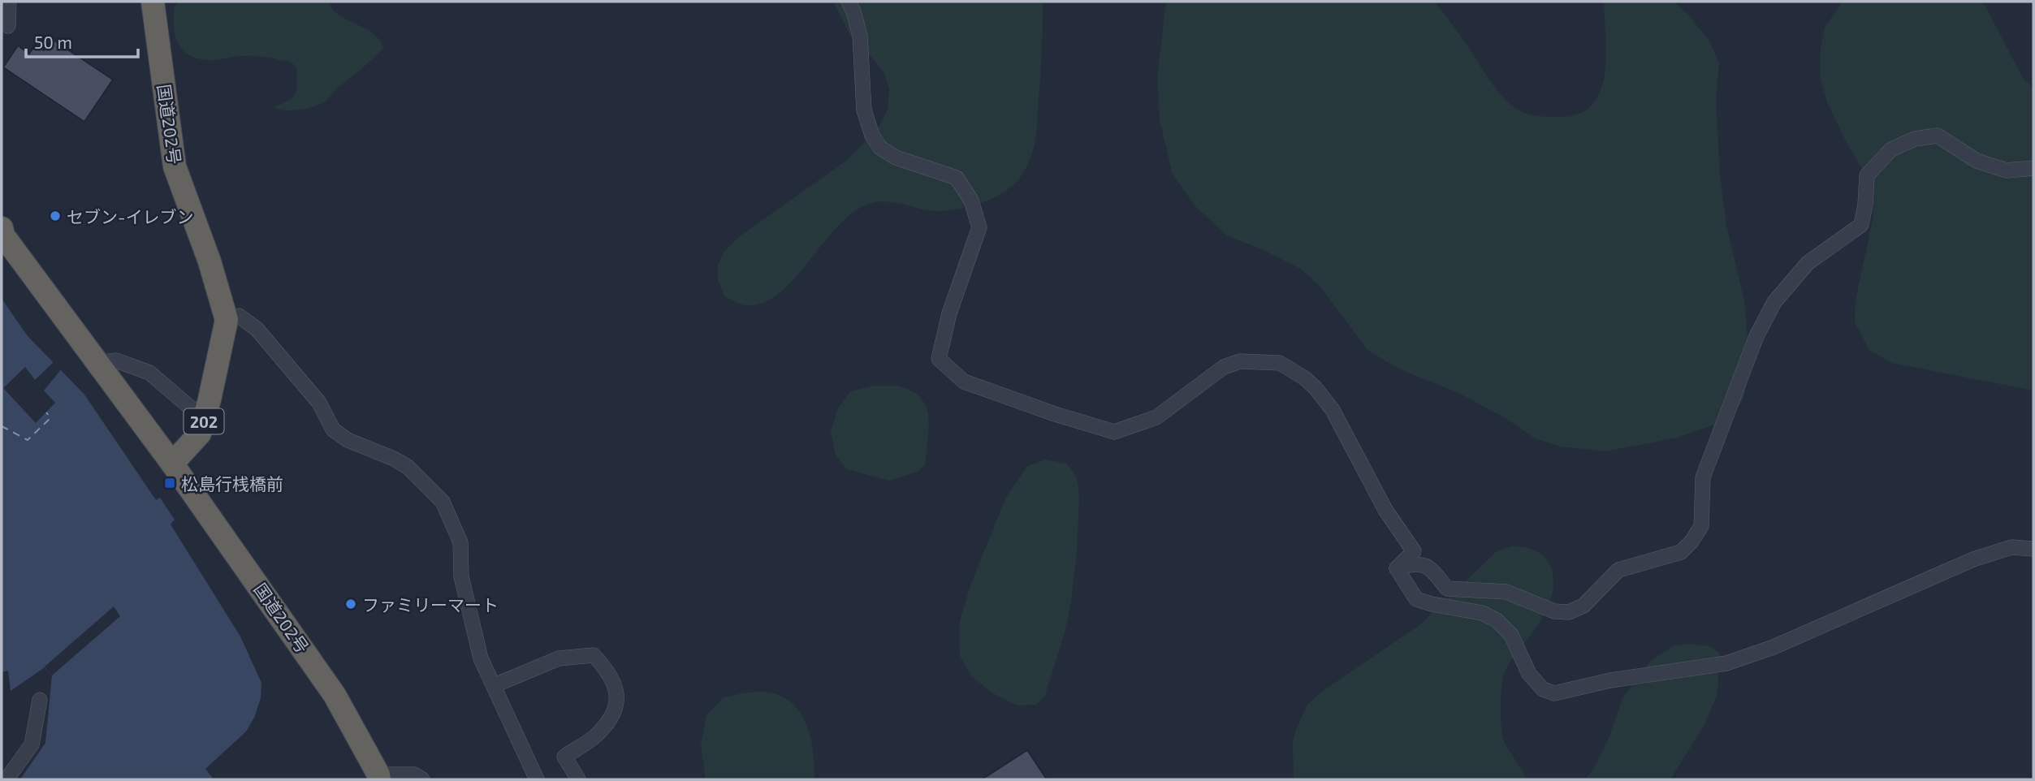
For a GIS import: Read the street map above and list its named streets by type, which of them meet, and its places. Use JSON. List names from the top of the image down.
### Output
{
  "streets": {
    "highway": ["国道202号", "202"]
  },
  "places": {
    "other": ["セブン-イレブン", "ファミリーマート"],
    "transit": ["松島行桟橋前"]
  },
  "scale_bar": "50 m"
}
